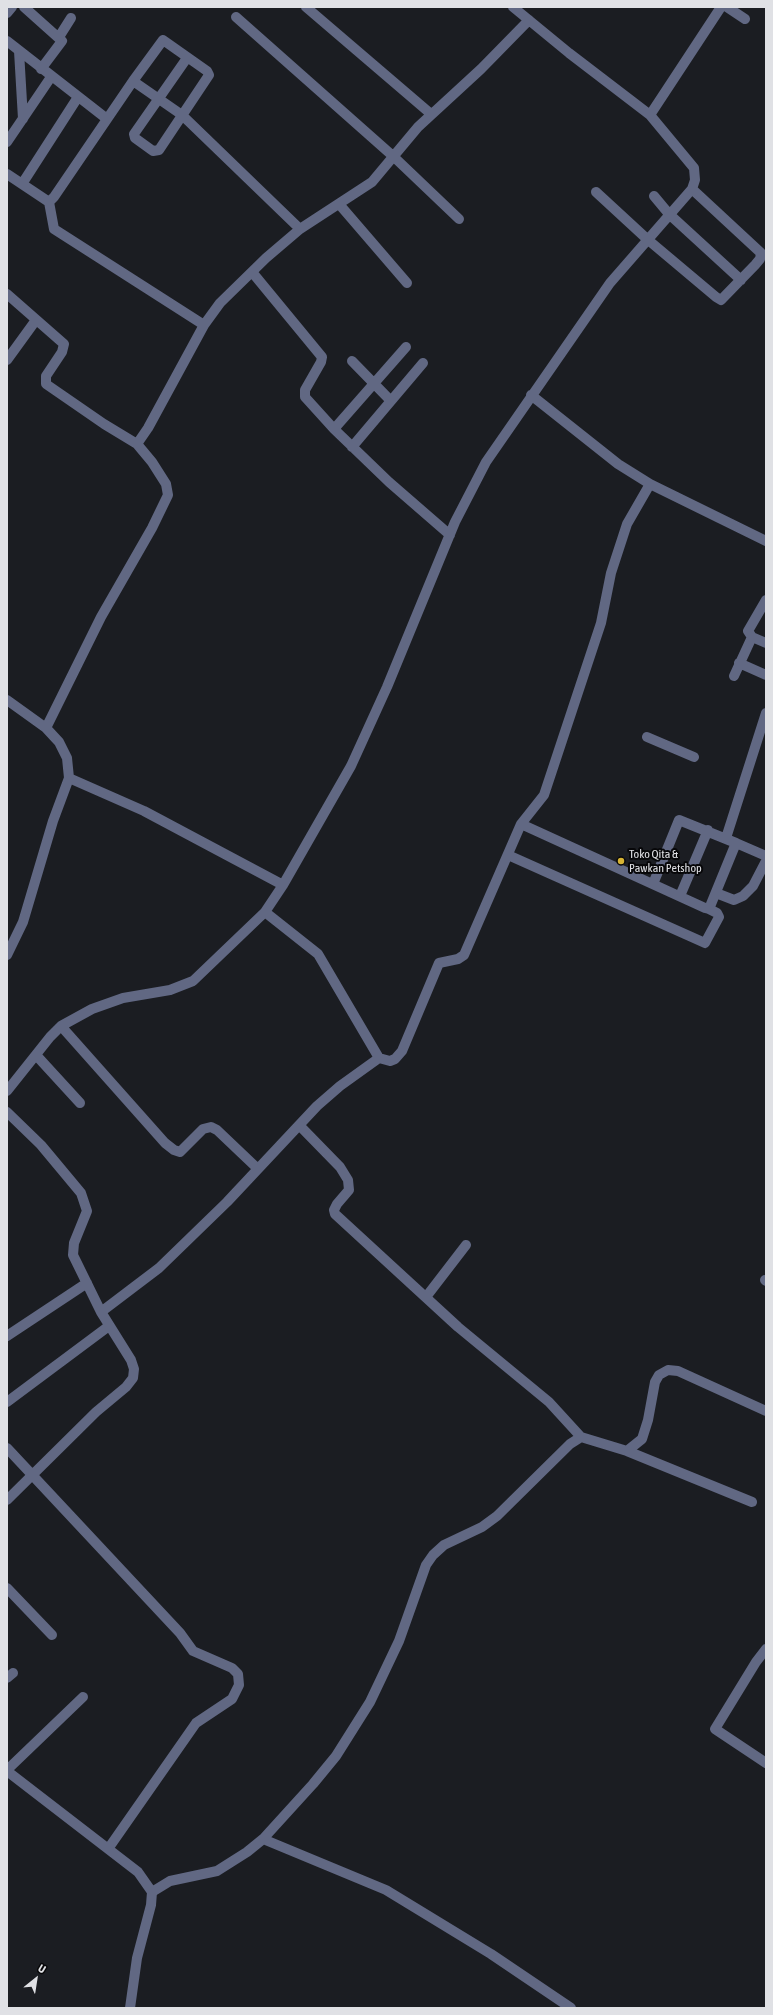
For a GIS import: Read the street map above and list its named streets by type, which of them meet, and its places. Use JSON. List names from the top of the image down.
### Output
{
  "places": ["Toko Qita & Pawkan Petshop"],
  "north": "top right"
}
